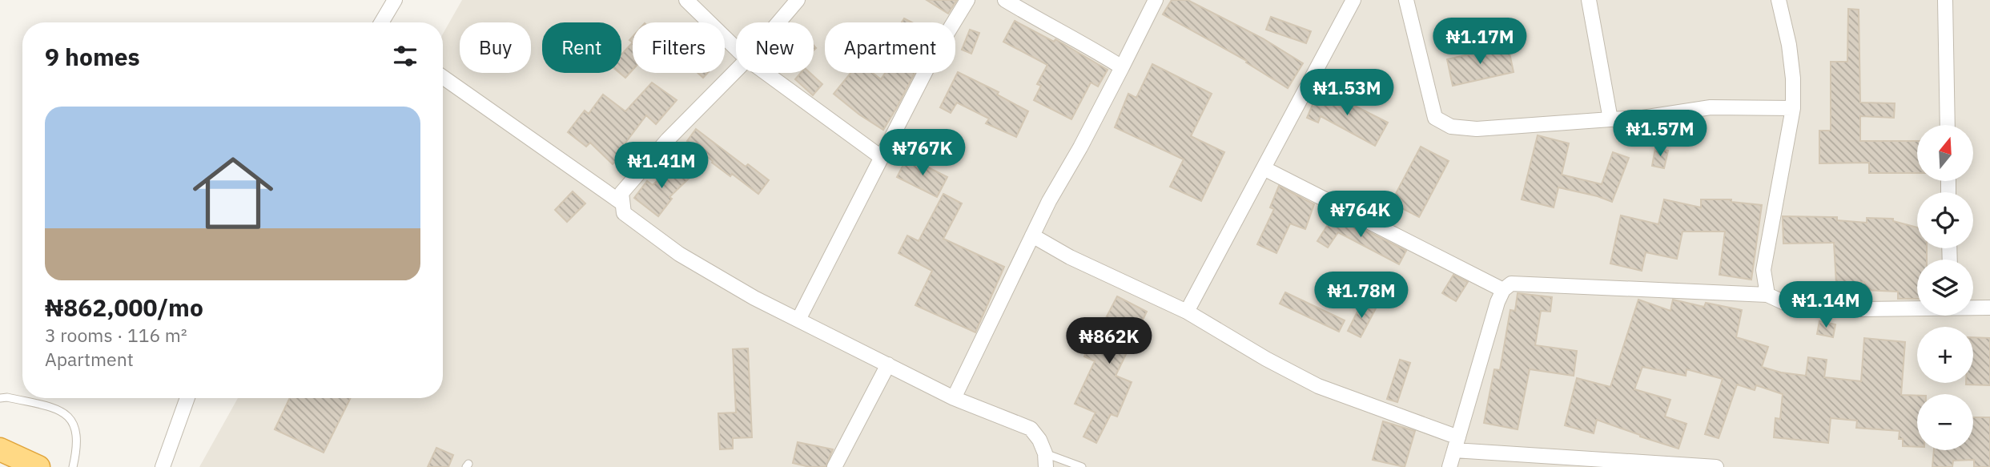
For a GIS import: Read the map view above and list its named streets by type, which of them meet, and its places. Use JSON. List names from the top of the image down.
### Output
{
  "north": "top",
  "page": {
    "price": [
      "₦1.17M",
      "₦1.53M",
      "₦1.57M",
      "₦767K",
      "₦1.41M",
      "₦764K",
      "₦1.78M",
      "₦1.14M",
      "₦862K"
    ],
    "chip": [
      "Buy",
      "Rent",
      "Filters",
      "New",
      "Apartment"
    ],
    "heading": "9 homes",
    "list": [
      {
        "name": "₦862,000/mo",
        "note": "3 rooms · 116 m² · Apartment"
      }
    ],
    "map_buttons": ["+", "−"]
  }
}
